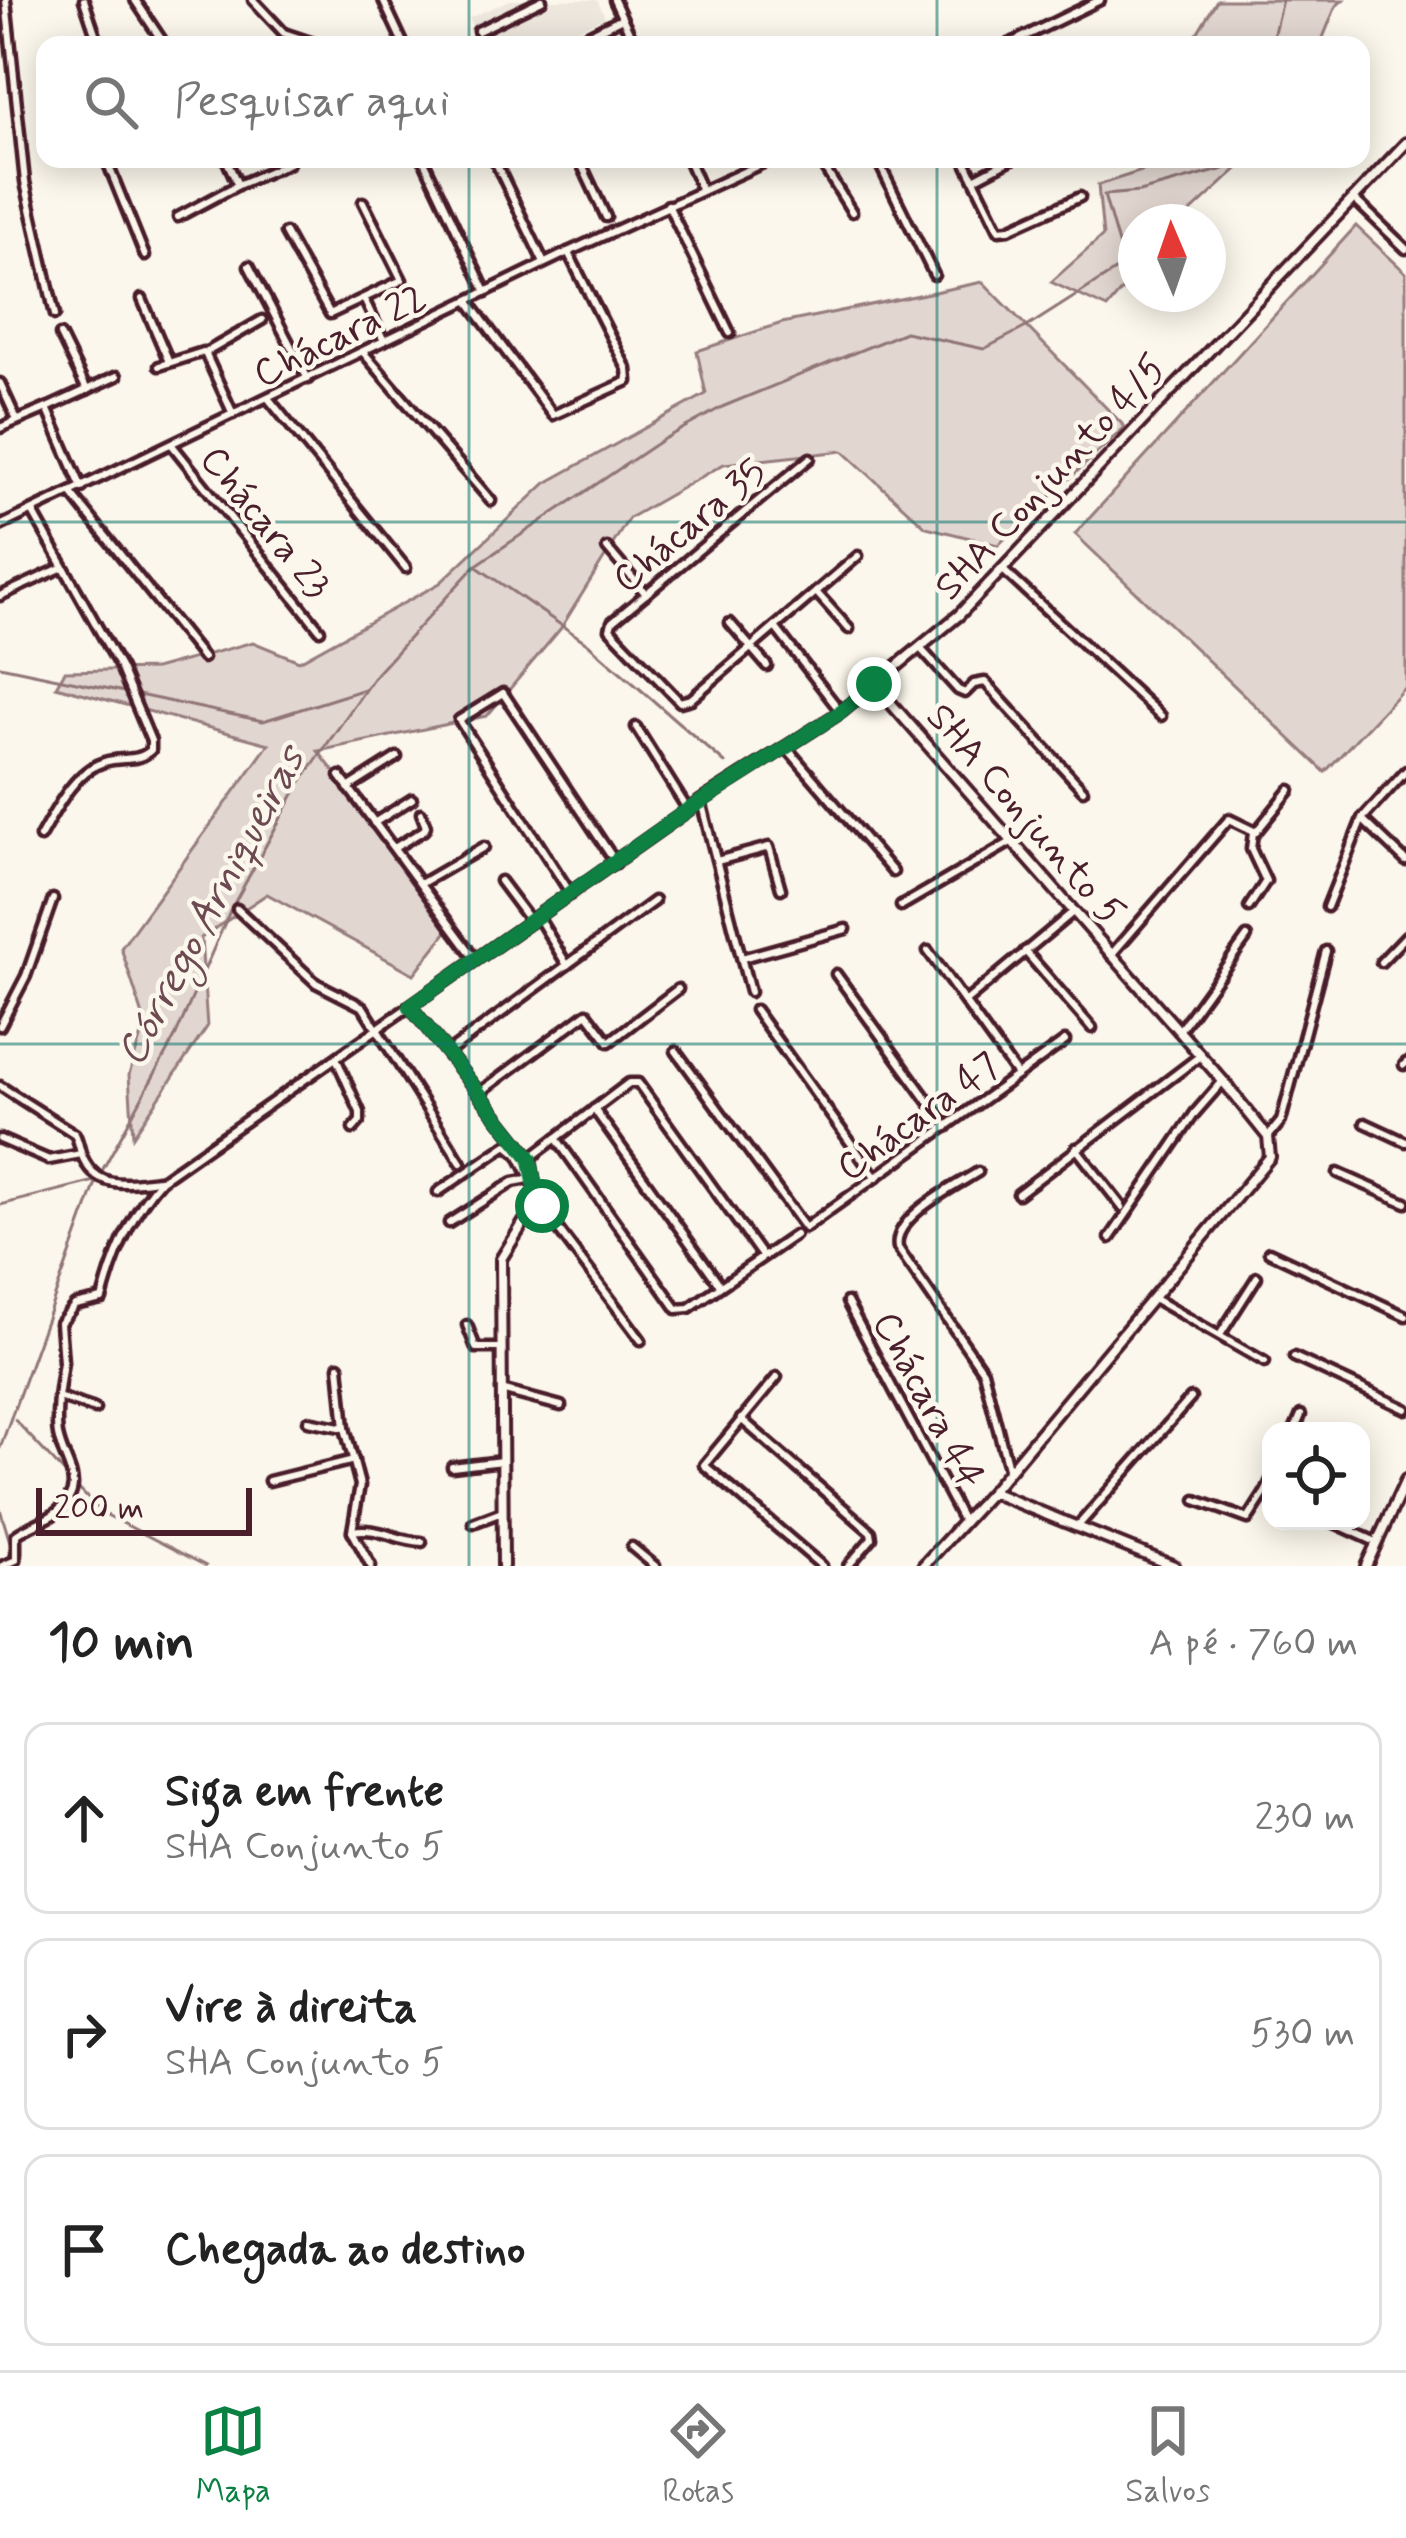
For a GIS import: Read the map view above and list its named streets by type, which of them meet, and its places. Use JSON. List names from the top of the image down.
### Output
{
  "streets": {
    "street": [
      "Chácara 22",
      "SHA Conjunto 4/5",
      "Chácara 23",
      "Chácara 35",
      "SHA Conjunto 5",
      "Chácara 47",
      "Chácara 44"
    ]
  },
  "crossings": [
    ["Chácara 22", "Chácara 23"],
    ["SHA Conjunto 4/5", "SHA Conjunto 5"],
    ["SHA Conjunto 5", "Chácara 47"]
  ],
  "water": ["Córrego Arniqueiras"],
  "scale_bar": "200 m",
  "north": "top",
  "page": {
    "search": "Pesquisar aqui",
    "scale": "200 m",
    "heading": ["10 min", "A pé · 760 m"],
    "list": [
      ["Siga em frente", "SHA Conjunto 5", "230 m"],
      ["Vire à direita", "SHA Conjunto 5", "530 m"],
      "Chegada ao destino"
    ],
    "nav": ["Mapa", "Rotas", "Salvos"]
  }
}
